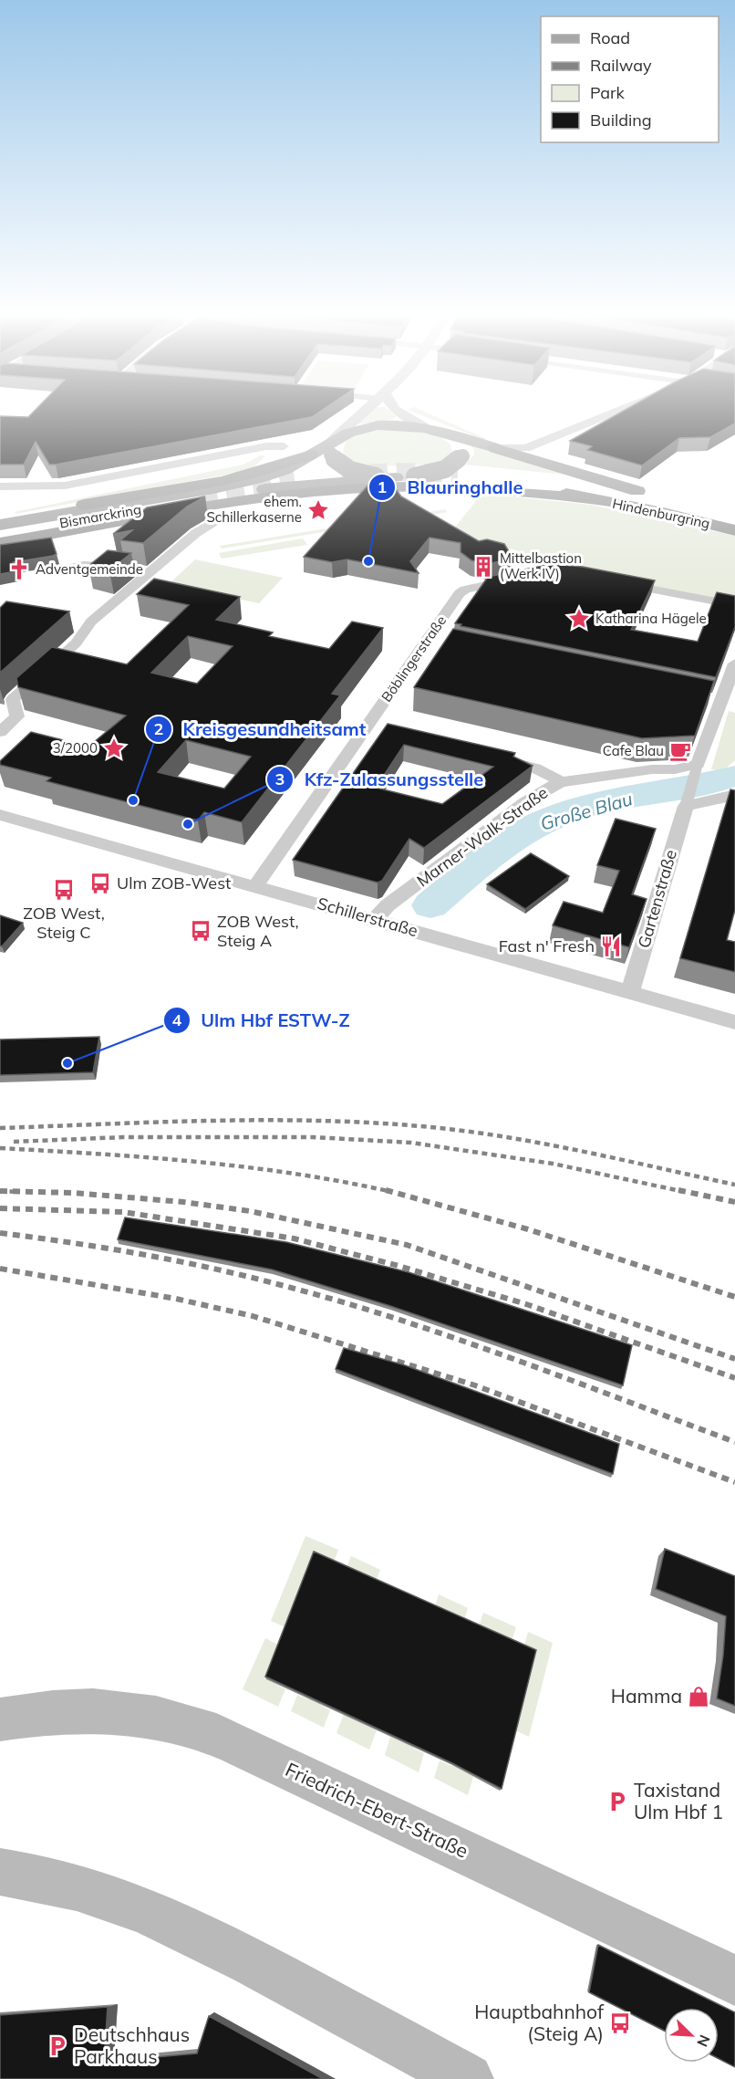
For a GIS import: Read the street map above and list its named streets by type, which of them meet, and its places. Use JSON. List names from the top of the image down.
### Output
{
  "streets": {
    "highway": ["Hindenburgring"],
    "main road": ["Bismarckring", "Friedrich-Ebert-Straße"],
    "street": [
      "Böblingerstraße",
      "Marner-Walk-Straße",
      "Gartenstraße",
      "Schillerstraße"
    ]
  },
  "crossings": [
    ["Böblingerstraße", "Schillerstraße"],
    ["Marner-Walk-Straße", "Gartenstraße"],
    ["Marner-Walk-Straße", "Schillerstraße"],
    ["Gartenstraße", "Schillerstraße"]
  ],
  "water": ["Große Blau"],
  "places": {
    "place": ["ehem. Schillerkaserne", "Katharina Hägele", "3/2000"],
    "other": [
      "Blauringhalle",
      "Kreisgesundheitsamt",
      "Kfz-Zulassungsstelle",
      "Ulm Hbf ESTW-Z"
    ],
    "building": ["Mittelbastion (Werk IV)"],
    "church": ["Adventgemeinde"],
    "cafe": ["Cafe Blau"],
    "bus stop": [
      "Ulm ZOB-West",
      "ZOB West, Steig C",
      "ZOB West, Steig A",
      "Hauptbahnhof (Steig A)"
    ],
    "restaurant": ["Fast n' Fresh"],
    "shop": ["Hamma"],
    "parking": ["Taxistand Ulm Hbf 1", "Deutschhaus Parkhaus"]
  },
  "legend": [
    "Road",
    "Railway",
    "Park",
    "Building"
  ],
  "north": "bottom right"
}
